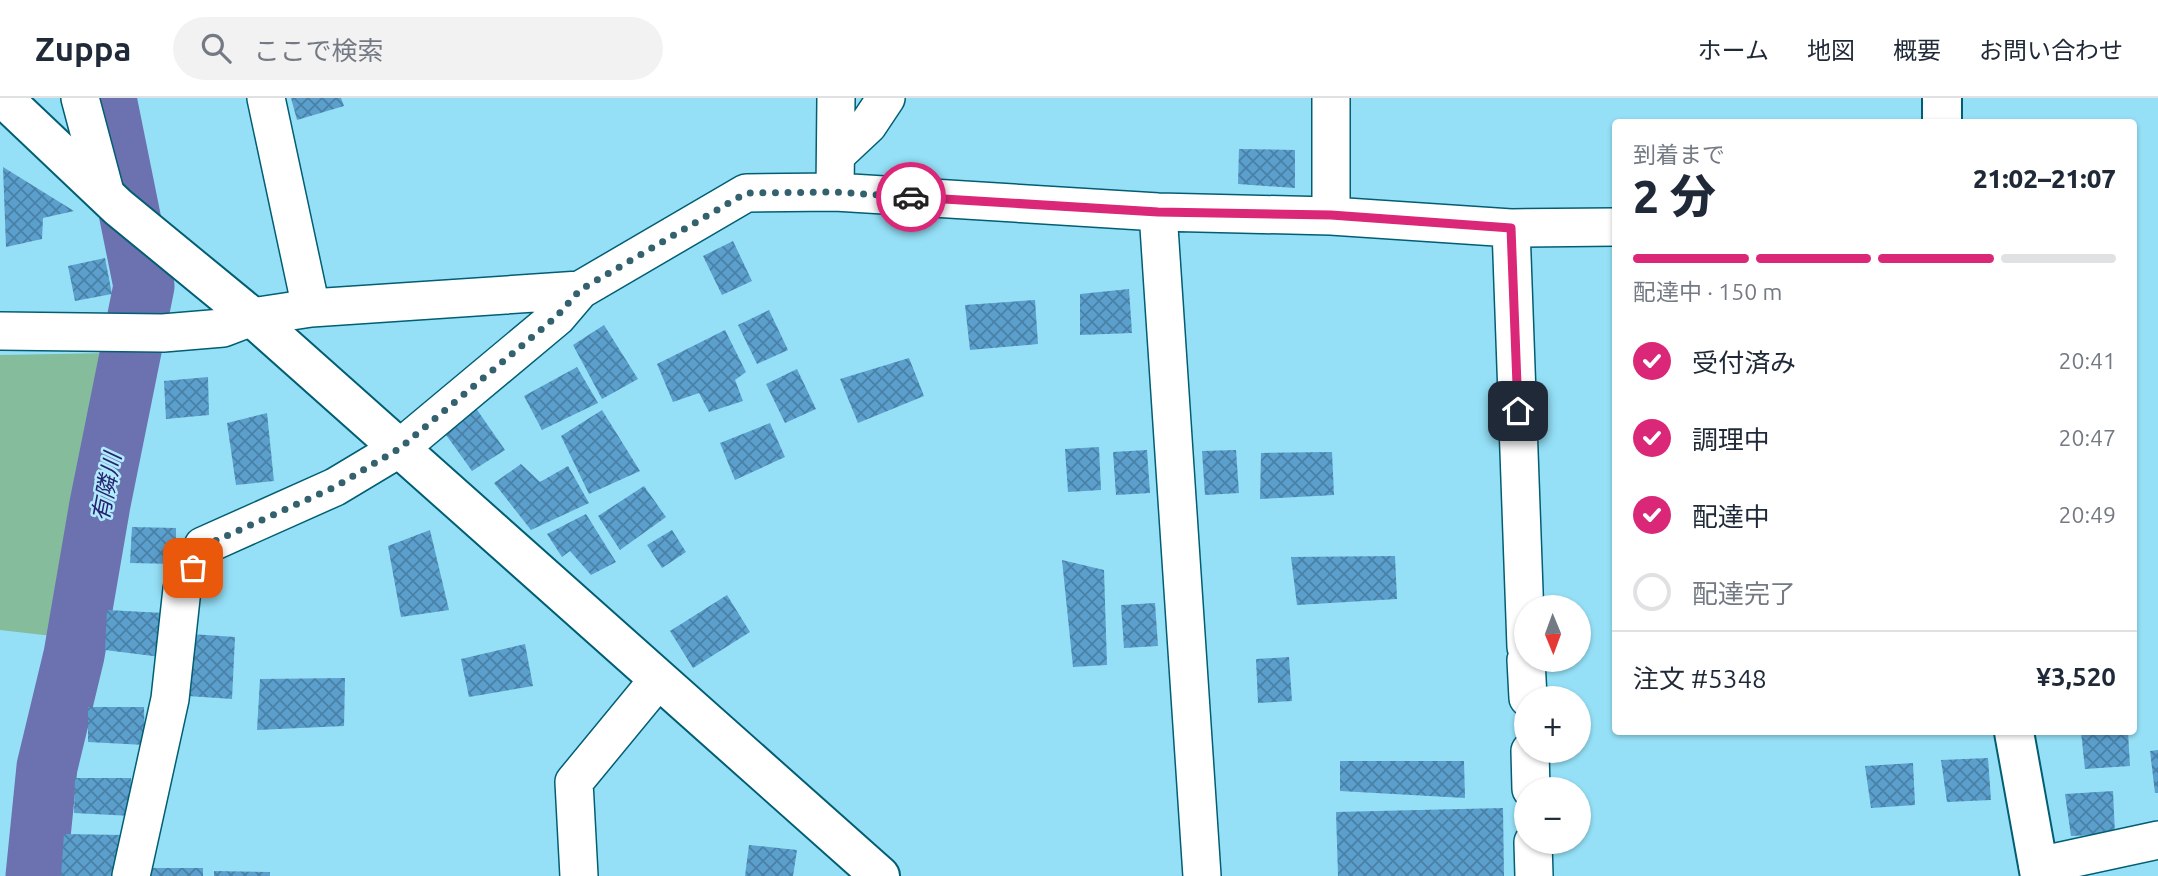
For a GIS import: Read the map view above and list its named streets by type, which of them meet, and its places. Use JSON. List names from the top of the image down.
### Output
{
  "water": ["有隣川"],
  "north": "bottom",
  "page": {
    "header": "Zuppa",
    "search": "ここで検索",
    "nav": [
      "ホーム",
      "地図",
      "概要",
      "お問い合わせ"
    ],
    "heading": ["2 分", "到着まで", "21:02–21:07"],
    "panel": ["注文 #5348", "¥3,520"],
    "bar": "配達中 · 150 m",
    "list": [
      ["受付済み", "20:41"],
      ["調理中", "20:47"],
      ["配達中", "20:49"],
      "配達完了"
    ],
    "map_buttons": ["+", "−"]
  }
}
